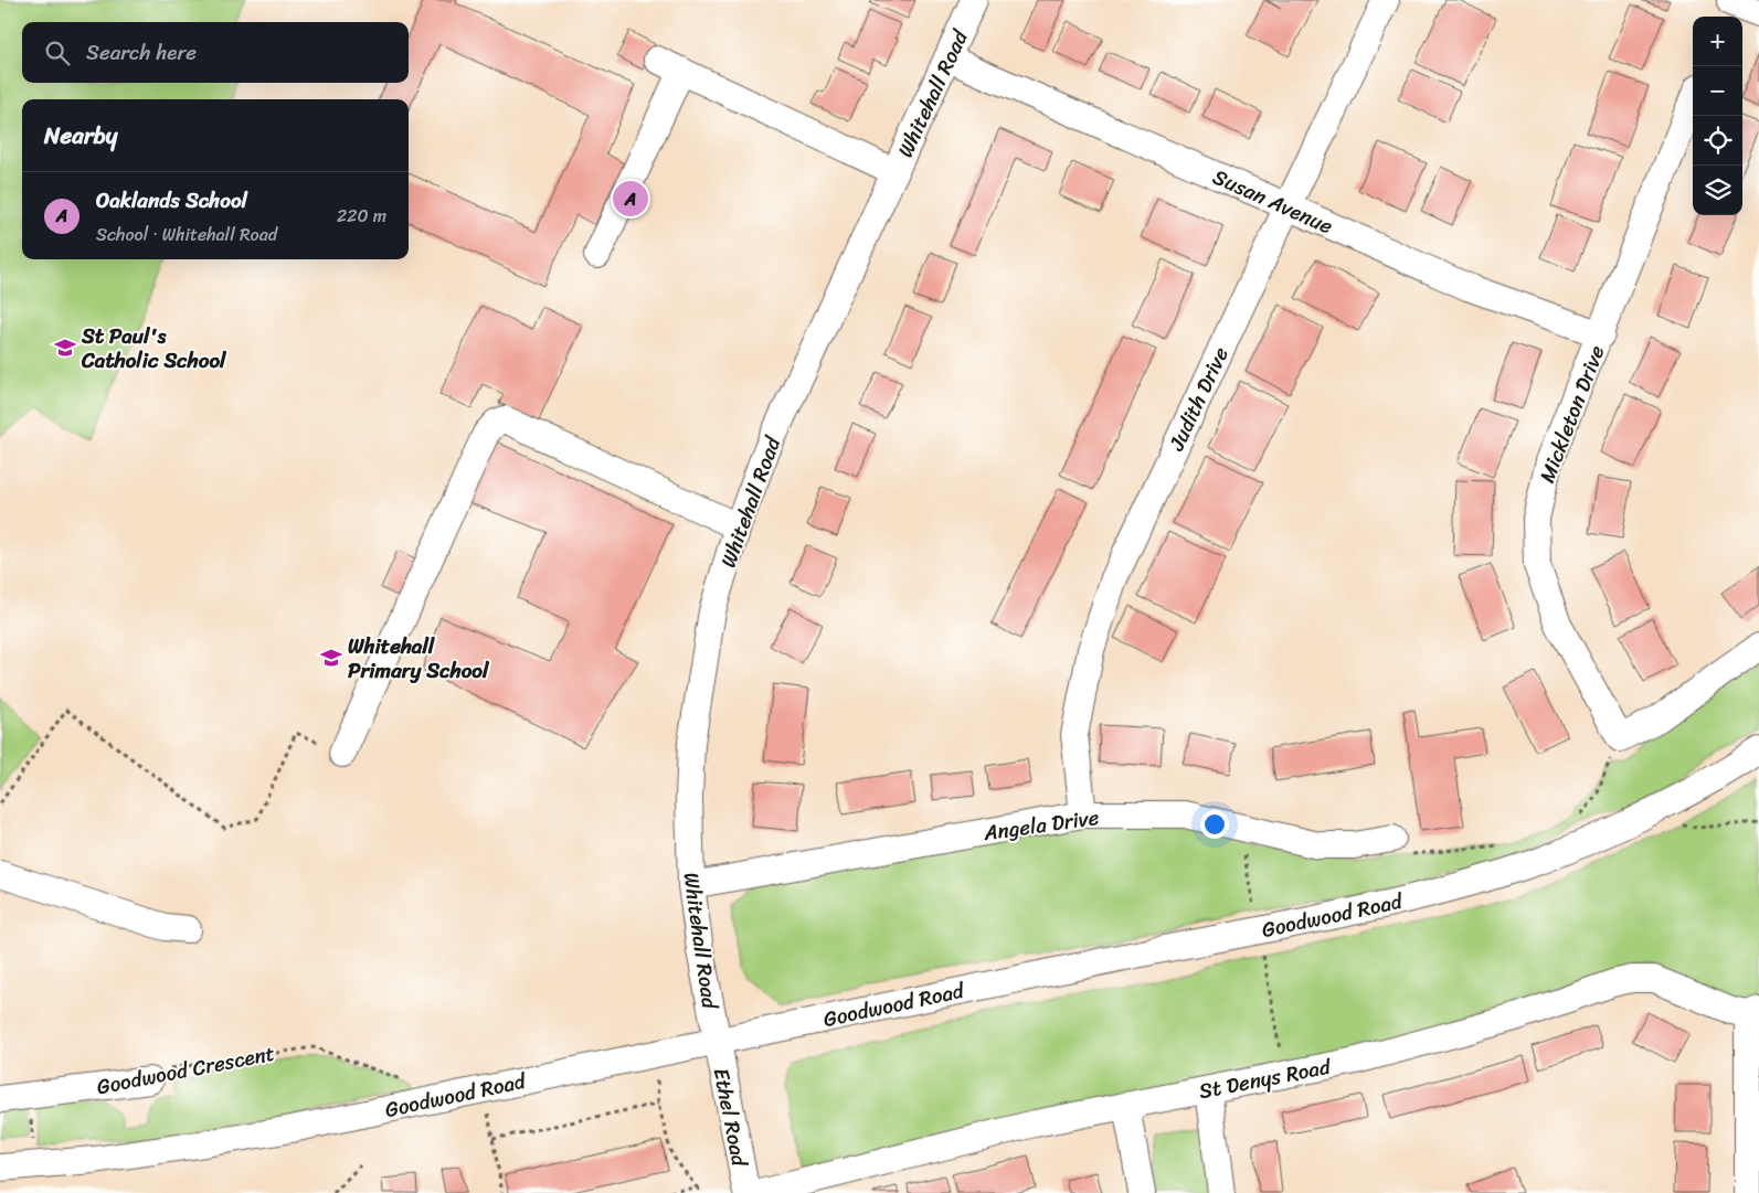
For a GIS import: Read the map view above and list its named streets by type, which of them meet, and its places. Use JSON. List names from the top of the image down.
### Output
{
  "streets": {
    "street": [
      "Whitehall Road",
      "Susan Avenue",
      "Judith Drive",
      "Mickleton Drive",
      "Angela Drive",
      "Goodwood Road",
      "Goodwood Crescent",
      "St Denys Road",
      "Ethel Road"
    ]
  },
  "crossings": [
    ["Whitehall Road", "Susan Avenue"],
    ["Whitehall Road", "Angela Drive"],
    ["Whitehall Road", "Goodwood Road"],
    ["Whitehall Road", "Ethel Road"],
    ["Susan Avenue", "Judith Drive"],
    ["Susan Avenue", "Mickleton Drive"],
    ["Judith Drive", "Angela Drive"],
    ["Goodwood Road", "Ethel Road"]
  ],
  "places": {
    "school or university": ["St Paul's Catholic School", "Whitehall Primary School"]
  },
  "page": {
    "map_buttons": ["+", "−"],
    "search": "Search here",
    "heading": "Nearby",
    "list": [
      {
        "mark": "A",
        "name": "Oaklands School",
        "note": "School · Whitehall Road",
        "value": "220 m"
      }
    ],
    "pins": "A"
  }
}
